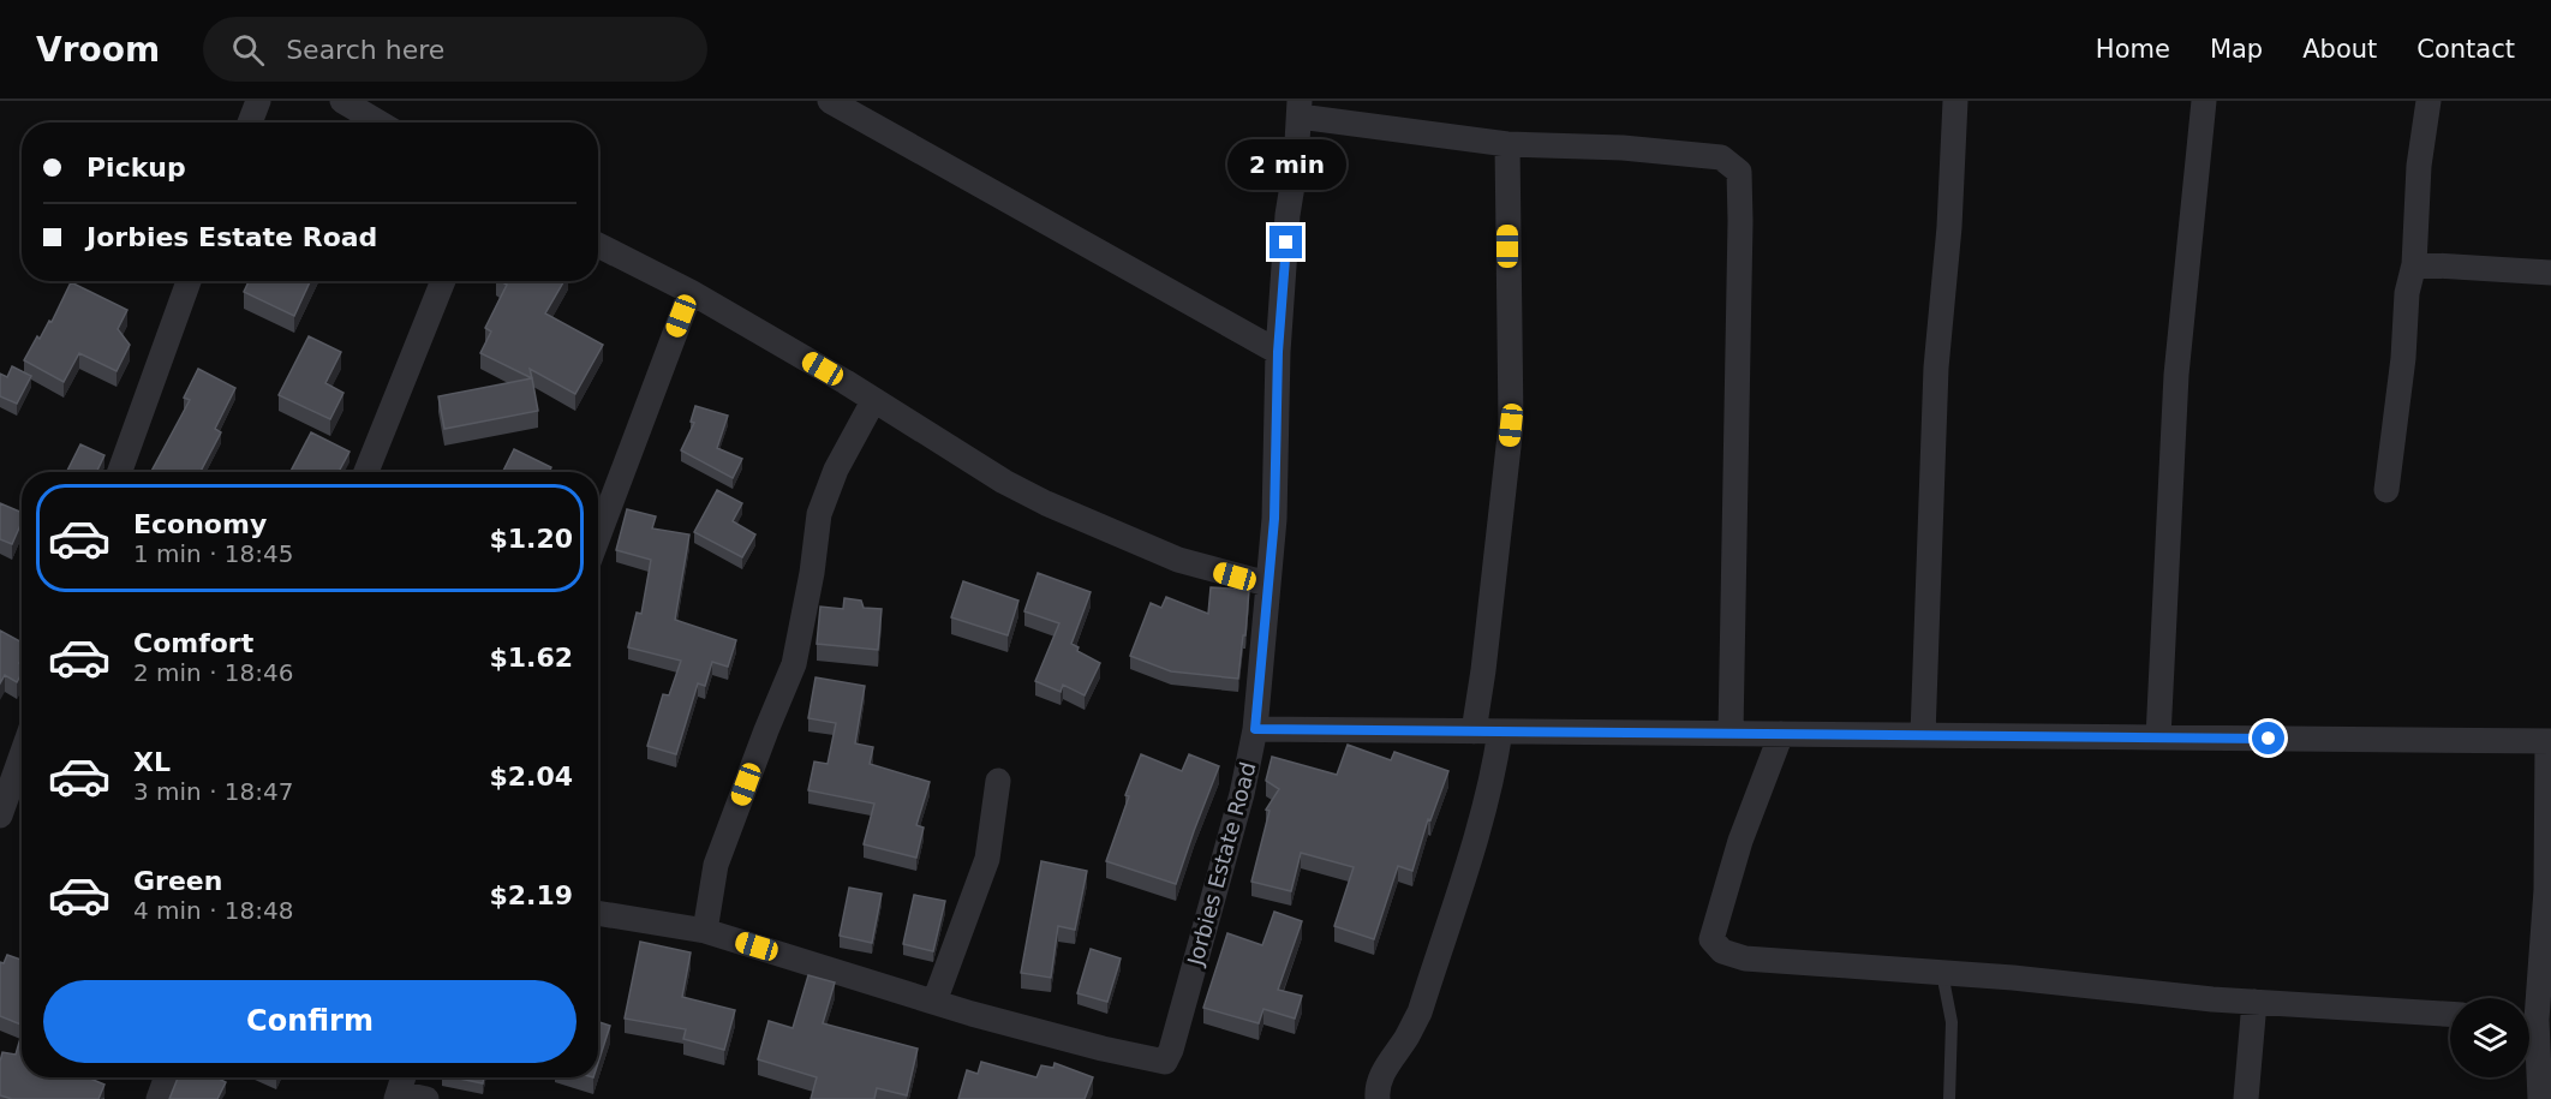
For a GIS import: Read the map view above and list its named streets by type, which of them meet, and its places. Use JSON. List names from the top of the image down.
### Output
{
  "streets": {
    "street": ["Jorbies Estate Road"]
  },
  "page": {
    "header": "Vroom",
    "search": "Search here",
    "nav": [
      "Home",
      "Map",
      "About",
      "Contact"
    ],
    "banner": ["Pickup", "Jorbies Estate Road"],
    "bubble": "2 min",
    "list": [
      {
        "name": "Economy",
        "note": "1 min · 18:45",
        "value": "$1.20"
      },
      {
        "name": "Comfort",
        "note": "2 min · 18:46",
        "value": "$1.62"
      },
      {
        "name": "XL",
        "note": "3 min · 18:47",
        "value": "$2.04"
      },
      {
        "name": "Green",
        "note": "4 min · 18:48",
        "value": "$2.19"
      }
    ],
    "buttons": "Confirm"
  }
}
